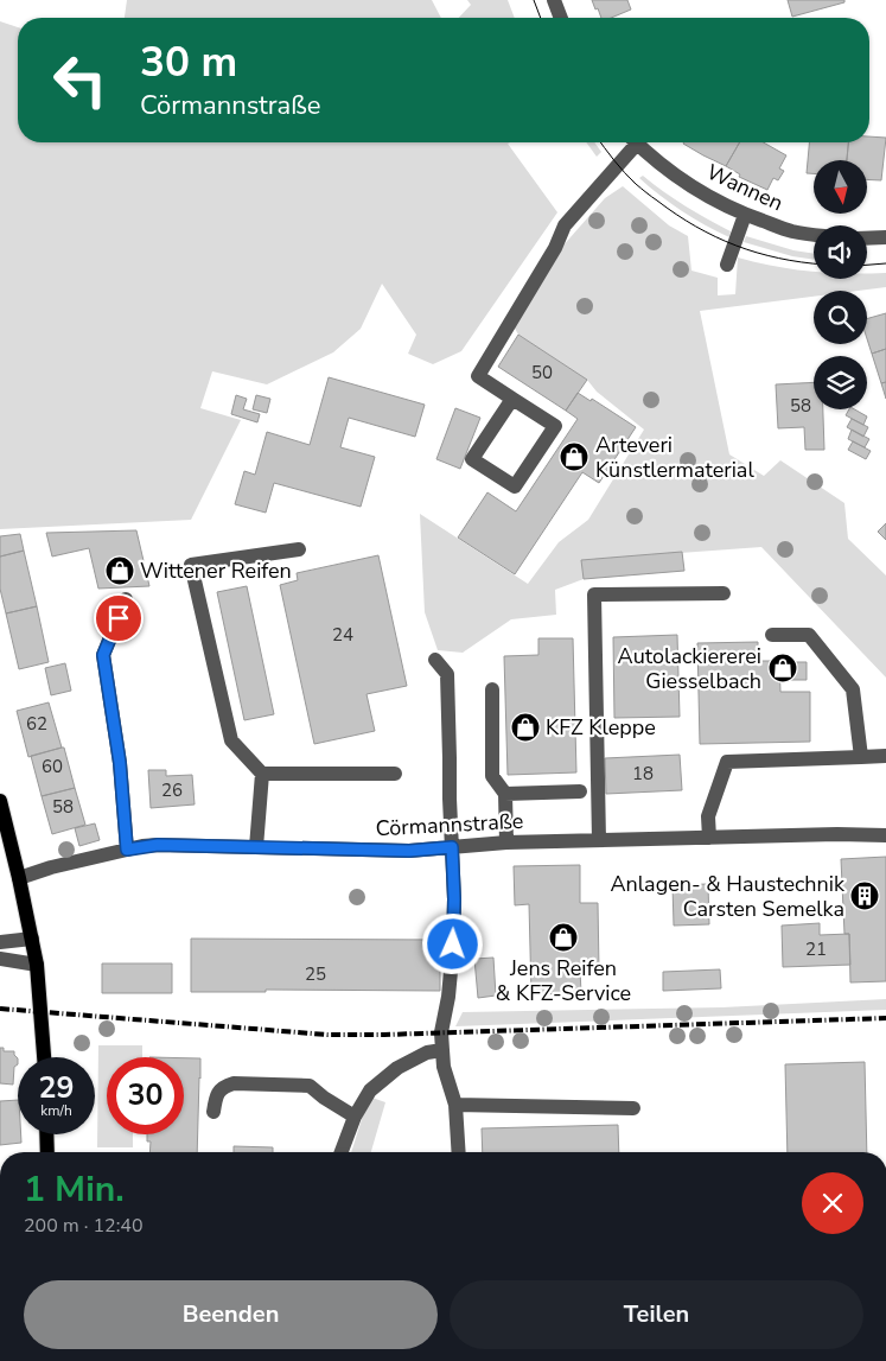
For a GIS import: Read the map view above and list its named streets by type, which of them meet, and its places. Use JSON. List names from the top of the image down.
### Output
{
  "streets": {
    "street": ["Wannen", "Cörmannstraße"]
  },
  "places": {
    "shop": [
      "Arteveri Künstlermaterial",
      "Wittener Reifen",
      "Autolackiererei Giesselbach",
      "KFZ Kleppe",
      "Jens Reifen & KFZ-Service"
    ],
    "building": ["Anlagen- & Haustechnik Carsten Semelka"]
  },
  "house_numbers": [
    "50",
    "58",
    "24",
    "62",
    "60",
    "18",
    "26",
    "58",
    "21",
    "25"
  ],
  "north": "bottom",
  "page": {
    "turn": ["30 m", "Cörmannstraße"],
    "speed": "29 km/h",
    "limit": "30",
    "heading": ["1 Min.", "200 m · 12:40"],
    "buttons": ["Beenden", "Teilen"]
  }
}
